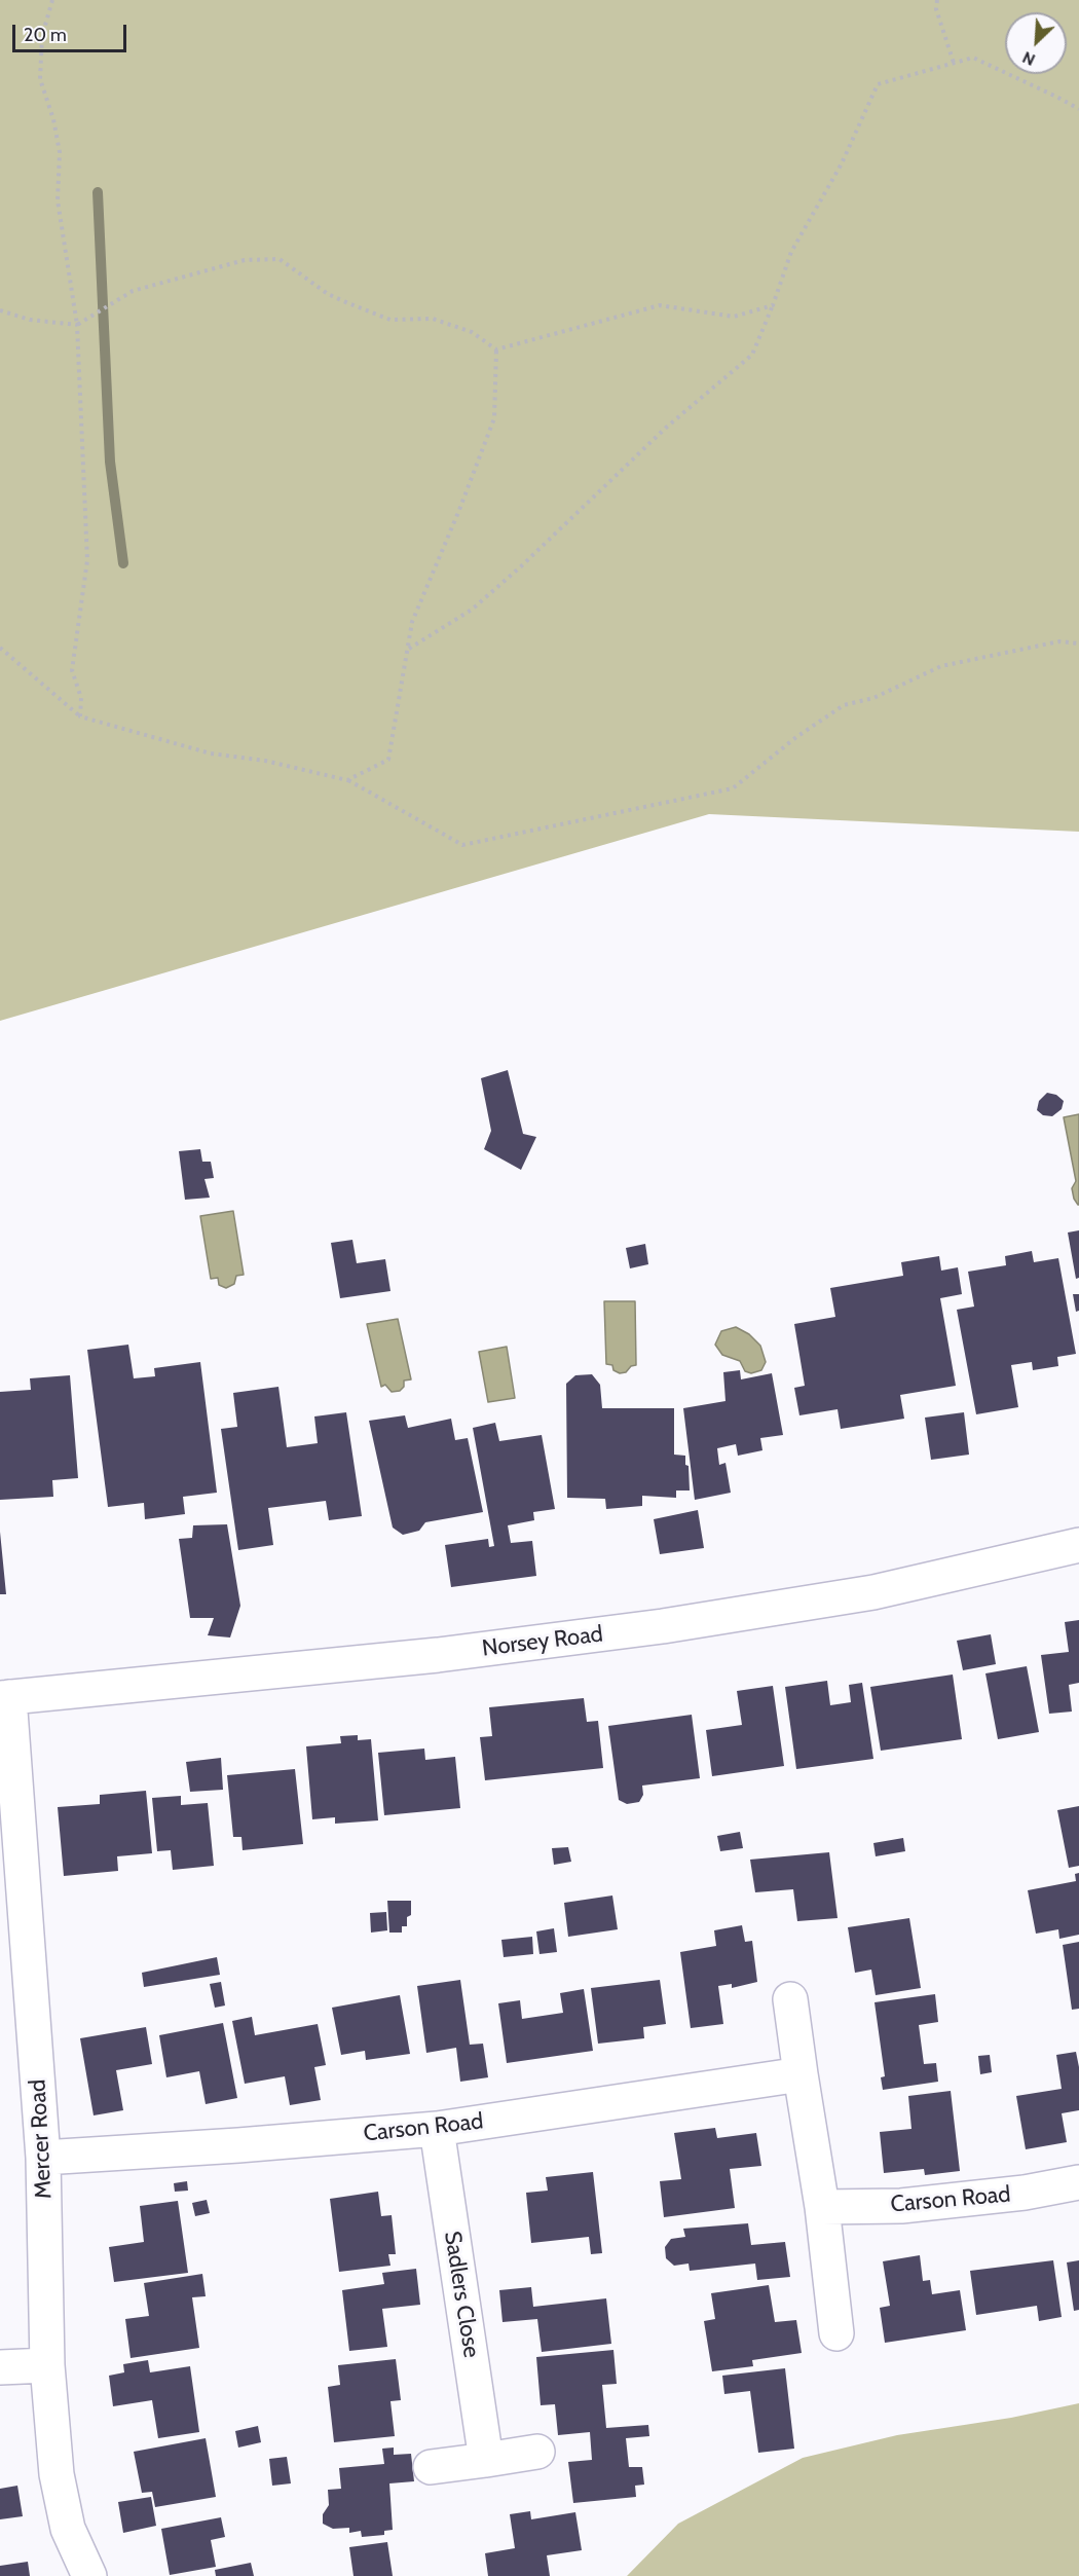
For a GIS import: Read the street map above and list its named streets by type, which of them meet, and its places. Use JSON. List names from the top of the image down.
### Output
{
  "streets": {
    "street": [
      "Norsey Road",
      "Carson Road",
      "Mercer Road",
      "Sadlers Close"
    ]
  },
  "crossings": [
    ["Norsey Road", "Mercer Road"],
    ["Carson Road", "Mercer Road"],
    ["Carson Road", "Sadlers Close"]
  ],
  "scale_bar": "20 m",
  "north": "bottom left"
}
